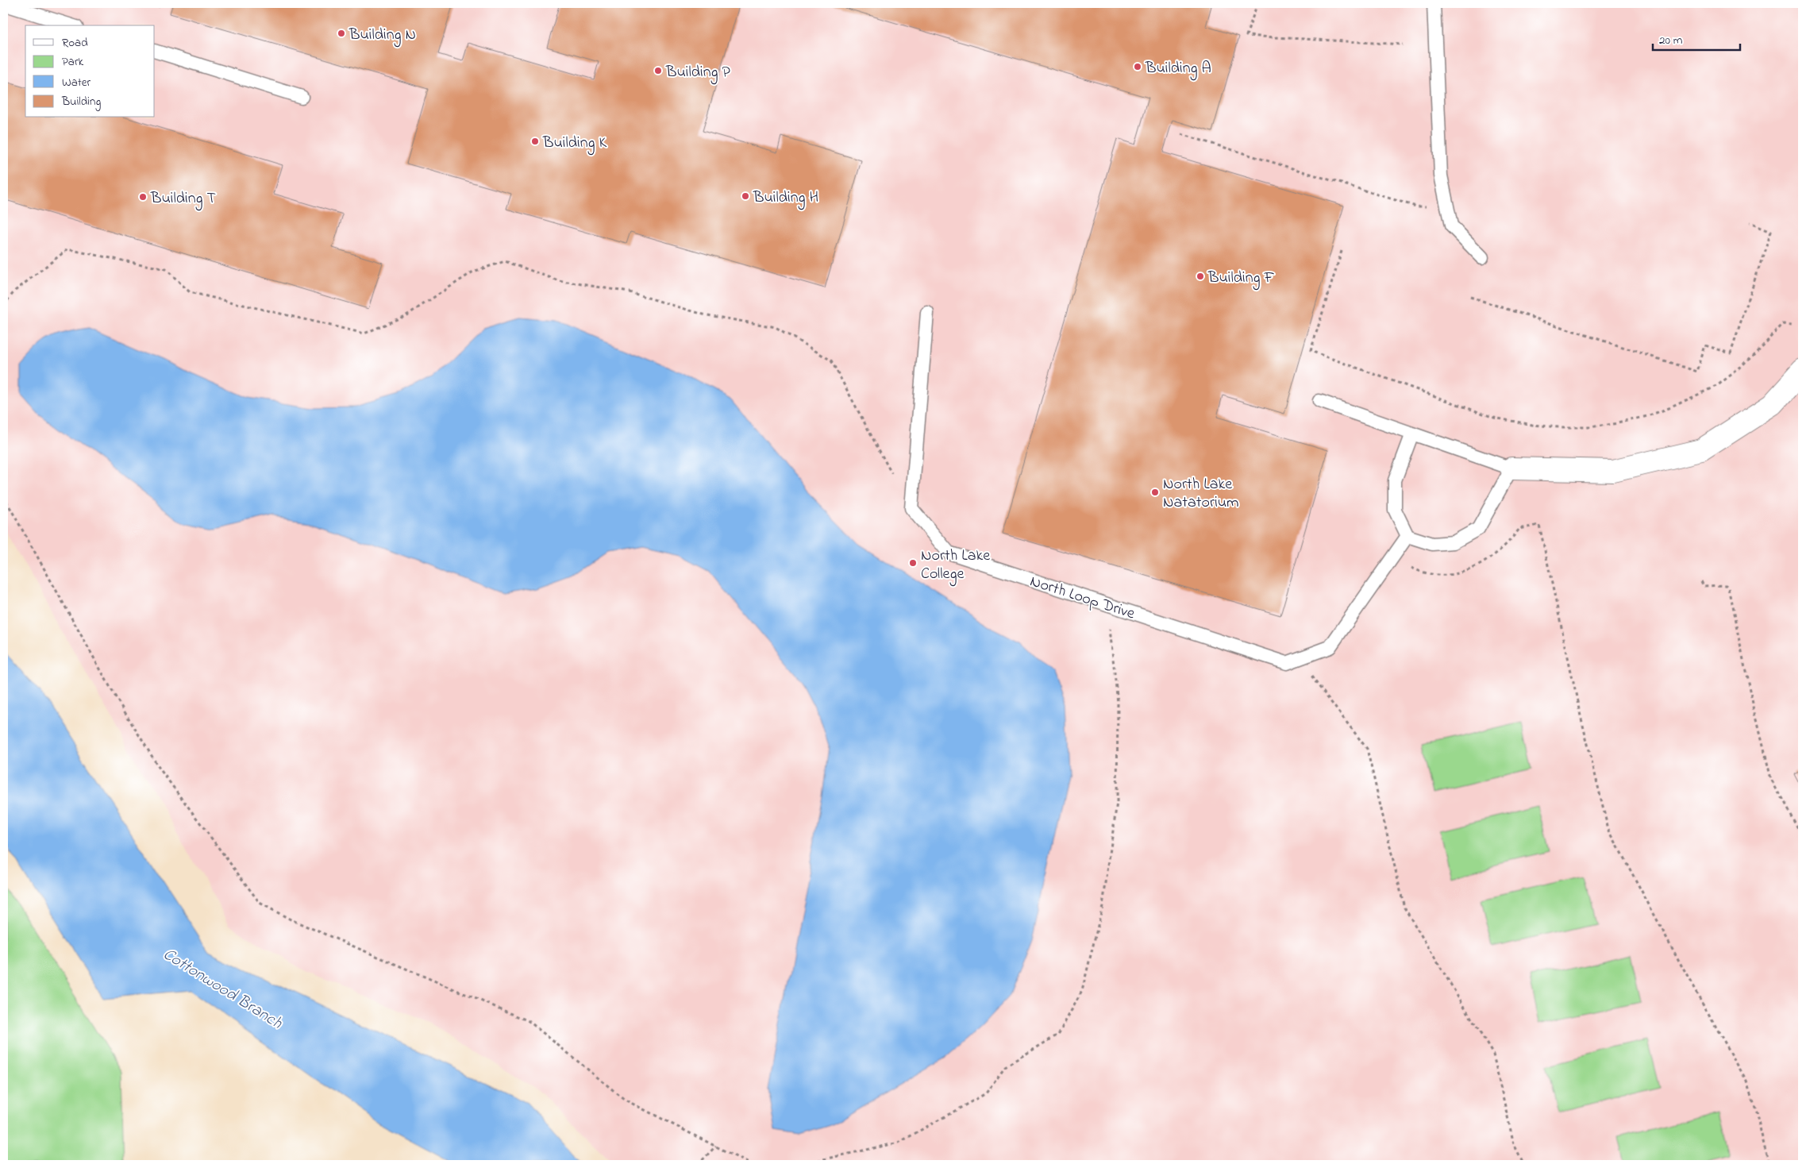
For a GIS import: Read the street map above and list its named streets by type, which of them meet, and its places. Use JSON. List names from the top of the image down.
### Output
{
  "streets": {
    "lane": ["North Loop Drive"]
  },
  "water": ["Cottonwood Branch"],
  "places": [
    "Building N",
    "Building A",
    "Building P",
    "Building K",
    "Building H",
    "Building T",
    "Building F",
    "North Lake Natatorium",
    "North Lake College"
  ],
  "legend": [
    "Road",
    "Park",
    "Water",
    "Building"
  ],
  "scale_bar": "20 m"
}
